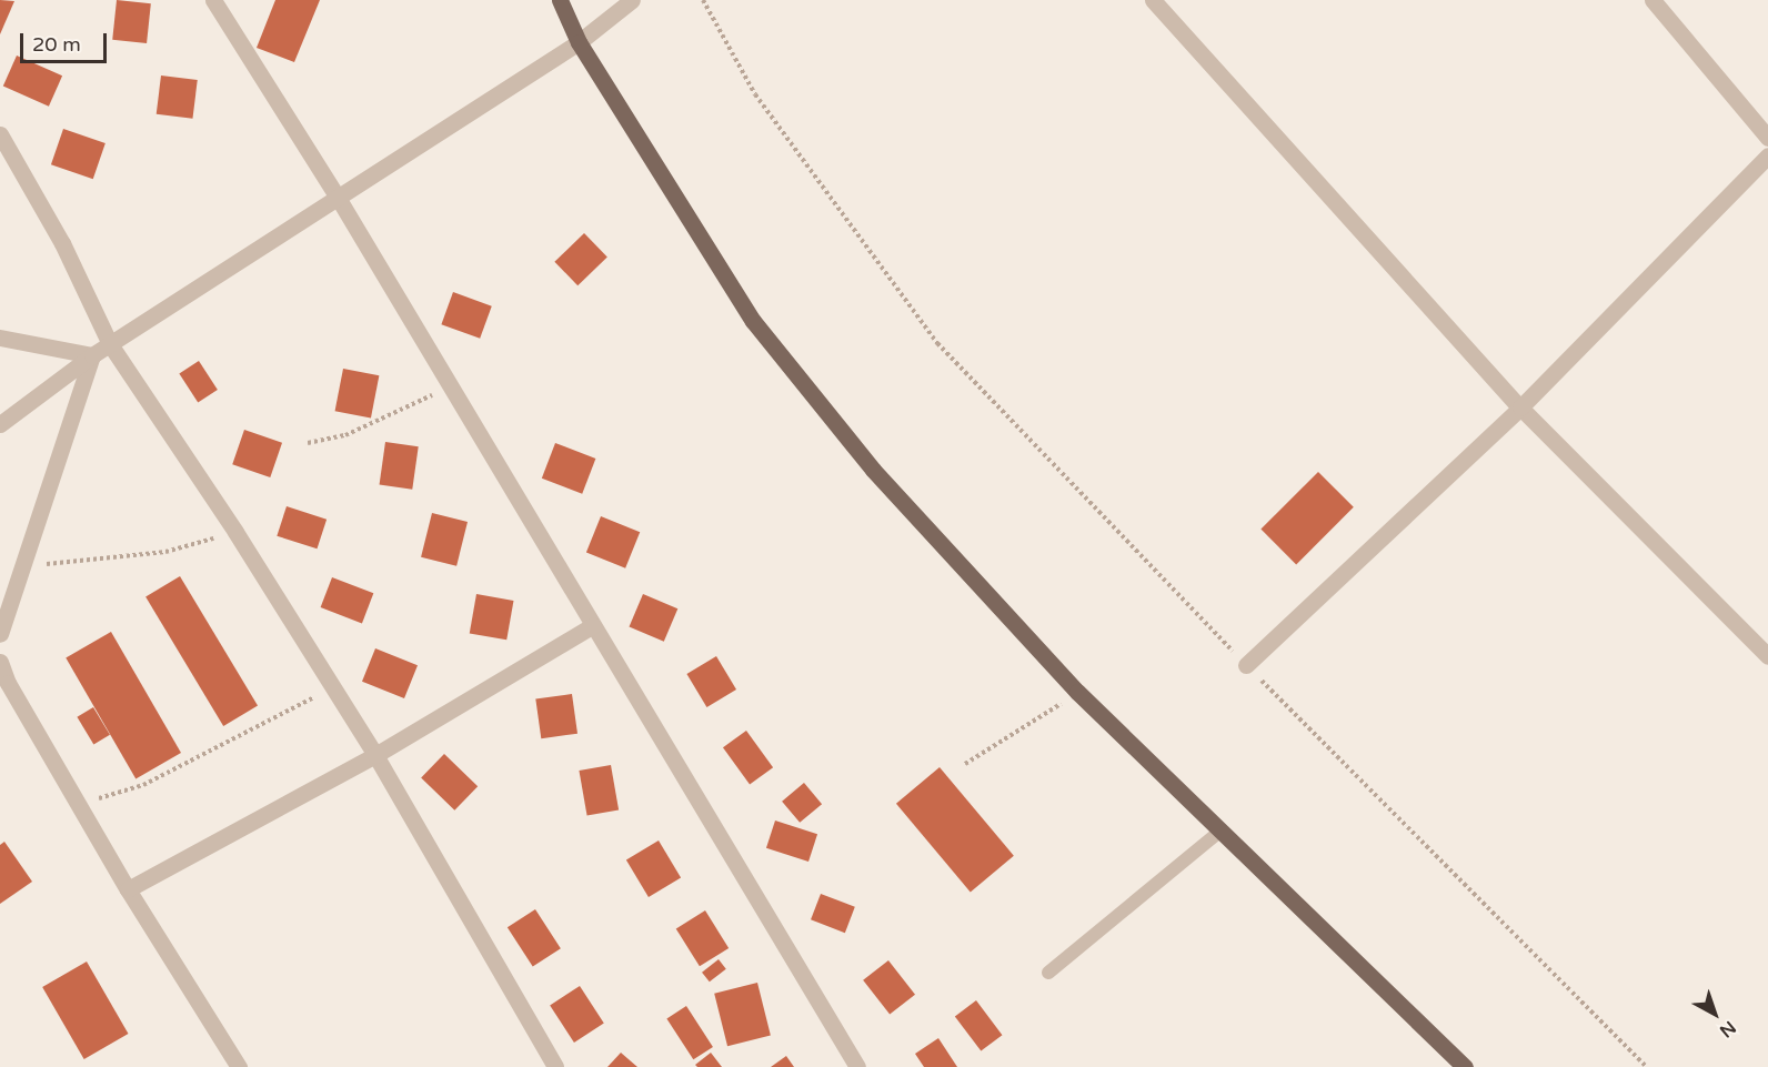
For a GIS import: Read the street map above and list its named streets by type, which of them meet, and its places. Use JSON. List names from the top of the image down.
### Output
{
  "scale_bar": "20 m",
  "north": "bottom right"
}
